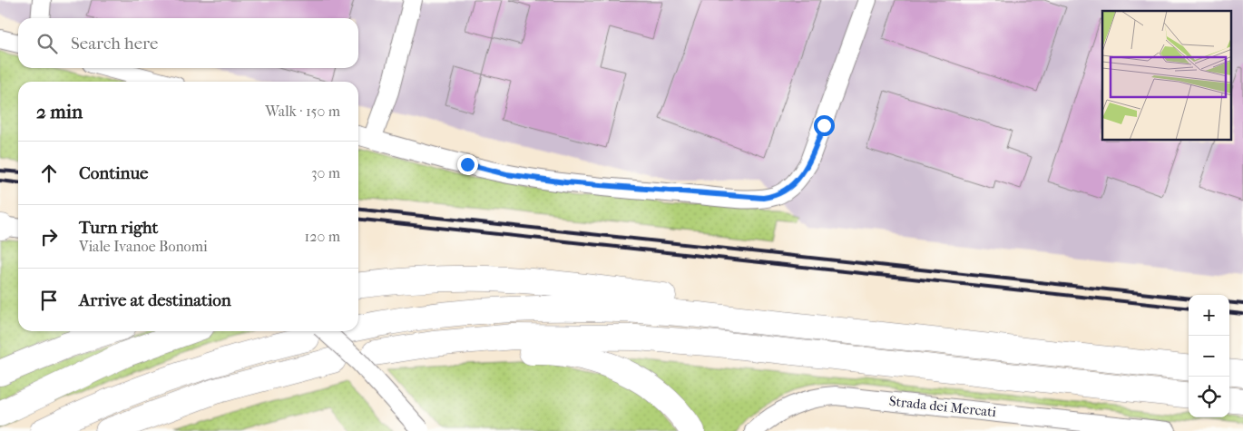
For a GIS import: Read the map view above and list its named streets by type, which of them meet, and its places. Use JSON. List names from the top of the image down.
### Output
{
  "streets": {
    "street": ["Strada dei Mercati"]
  },
  "page": {
    "search": "Search here",
    "heading": ["2 min", "Walk · 150 m"],
    "list": [
      ["Continue", "30 m"],
      ["Turn right", "Viale Ivanoe Bonomi", "120 m"],
      "Arrive at destination"
    ],
    "map_buttons": ["+", "−"]
  }
}
